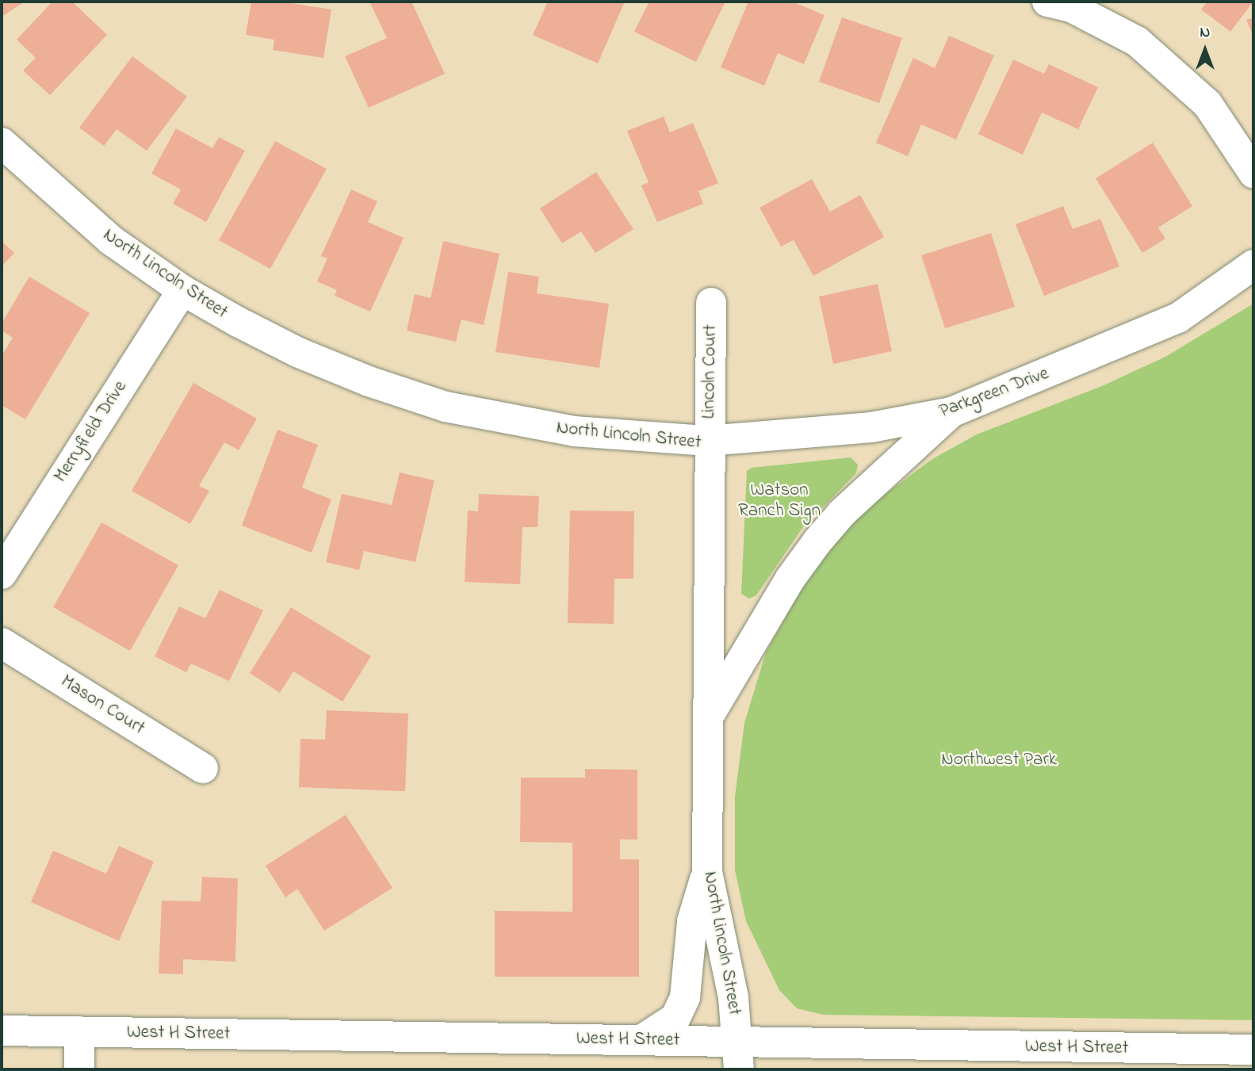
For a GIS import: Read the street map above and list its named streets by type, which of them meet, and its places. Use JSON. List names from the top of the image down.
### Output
{
  "streets": {
    "street": [
      "North Lincoln Street",
      "Lincoln Court",
      "Parkgreen Drive",
      "Merryfield Drive",
      "Mason Court",
      "West H Street"
    ]
  },
  "crossings": [
    ["North Lincoln Street", "Lincoln Court"],
    ["North Lincoln Street", "Parkgreen Drive"],
    ["North Lincoln Street", "Merryfield Drive"],
    ["North Lincoln Street", "West H Street"],
    ["Lincoln Court", "Parkgreen Drive"]
  ],
  "parks": ["Watson Ranch Sign", "Northwest Park"],
  "north": "top"
}
